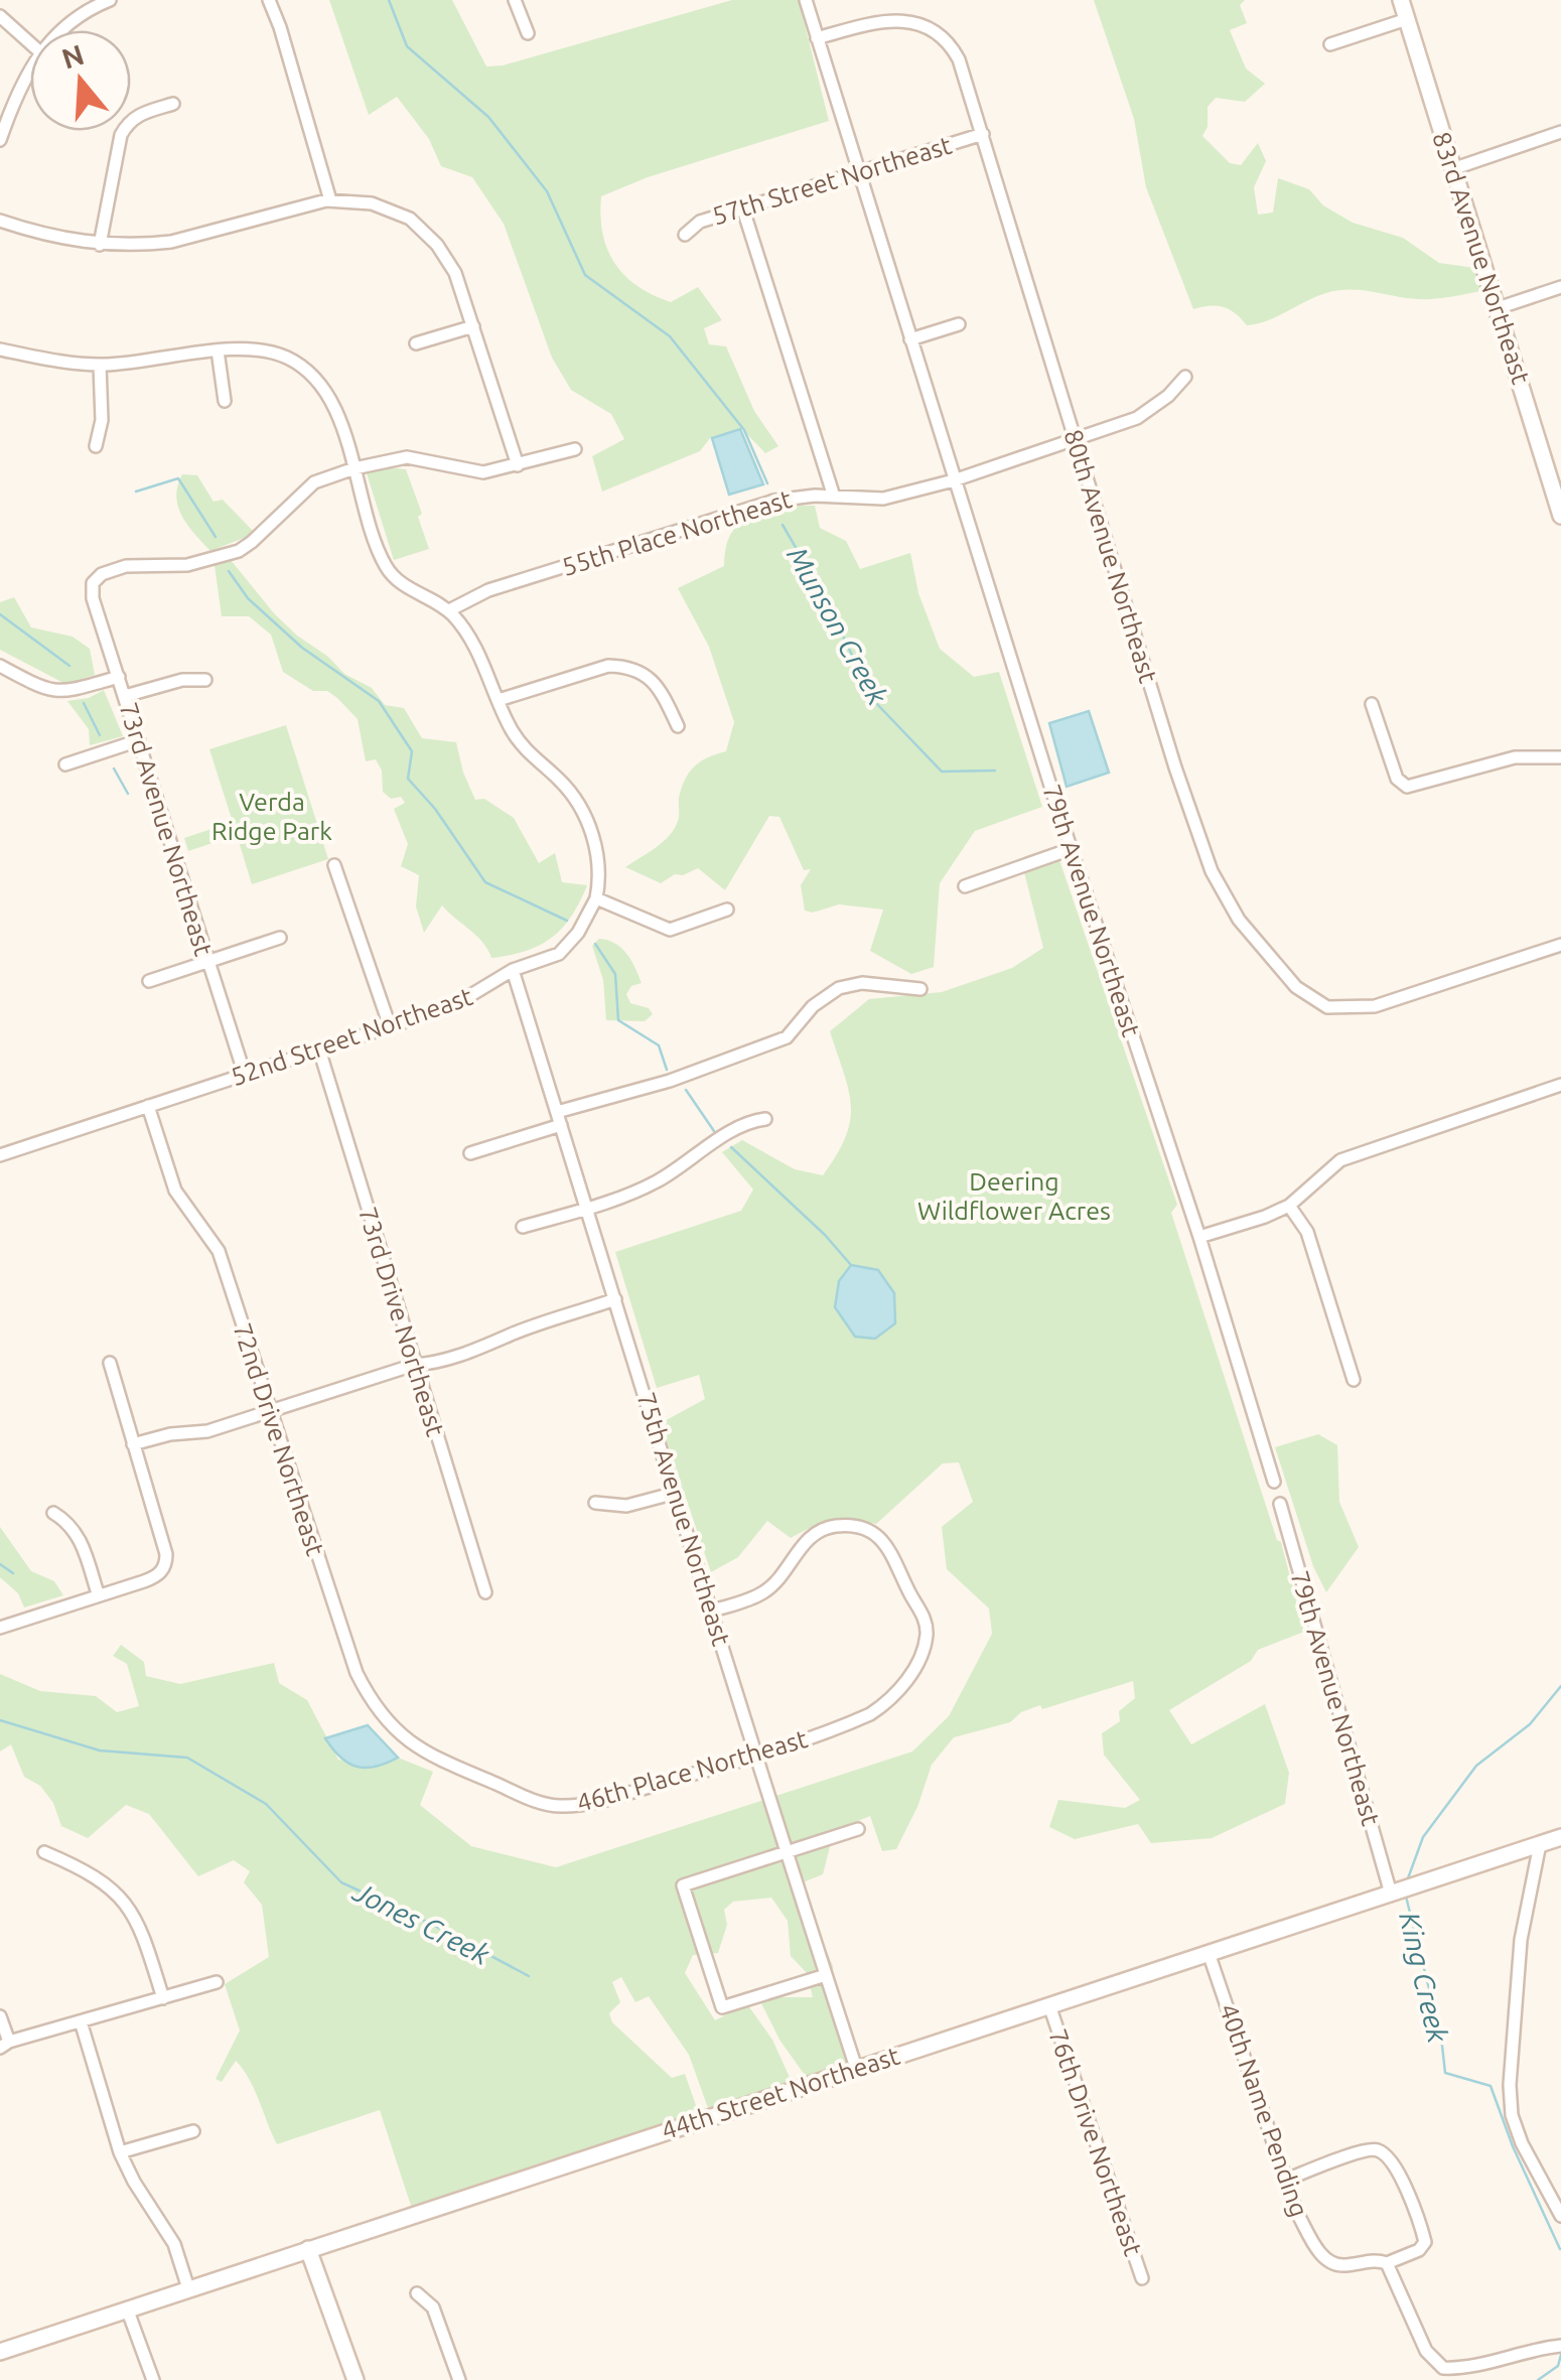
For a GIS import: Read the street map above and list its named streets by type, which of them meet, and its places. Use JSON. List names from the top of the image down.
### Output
{
  "streets": {
    "street": [
      "57th Street Northeast",
      "83rd Avenue Northeast",
      "55th Place Northeast",
      "80th Avenue Northeast",
      "73rd Avenue Northeast",
      "79th Avenue Northeast",
      "52nd Street Northeast",
      "73rd Drive Northeast",
      "72nd Drive Northeast",
      "75th Avenue Northeast",
      "46th Place Northeast",
      "44th Street Northeast",
      "40th Name Pending",
      "76th Drive Northeast"
    ]
  },
  "crossings": [
    ["57th Street Northeast", "80th Avenue Northeast"],
    ["57th Street Northeast", "79th Avenue Northeast"],
    ["55th Place Northeast", "80th Avenue Northeast"],
    ["55th Place Northeast", "79th Avenue Northeast"],
    ["80th Avenue Northeast", "79th Avenue Northeast"],
    ["73rd Avenue Northeast", "52nd Street Northeast"],
    ["79th Avenue Northeast", "44th Street Northeast"],
    ["52nd Street Northeast", "73rd Drive Northeast"],
    ["52nd Street Northeast", "72nd Drive Northeast"],
    ["52nd Street Northeast", "75th Avenue Northeast"],
    ["72nd Drive Northeast", "46th Place Northeast"],
    ["75th Avenue Northeast", "46th Place Northeast"],
    ["75th Avenue Northeast", "44th Street Northeast"],
    ["44th Street Northeast", "40th Name Pending"],
    ["44th Street Northeast", "76th Drive Northeast"]
  ],
  "water": ["Munson Creek", "Jones Creek", "King Creek"],
  "parks": ["Verda Ridge Park", "Deering Wildflower Acres"],
  "north": "top"
}
